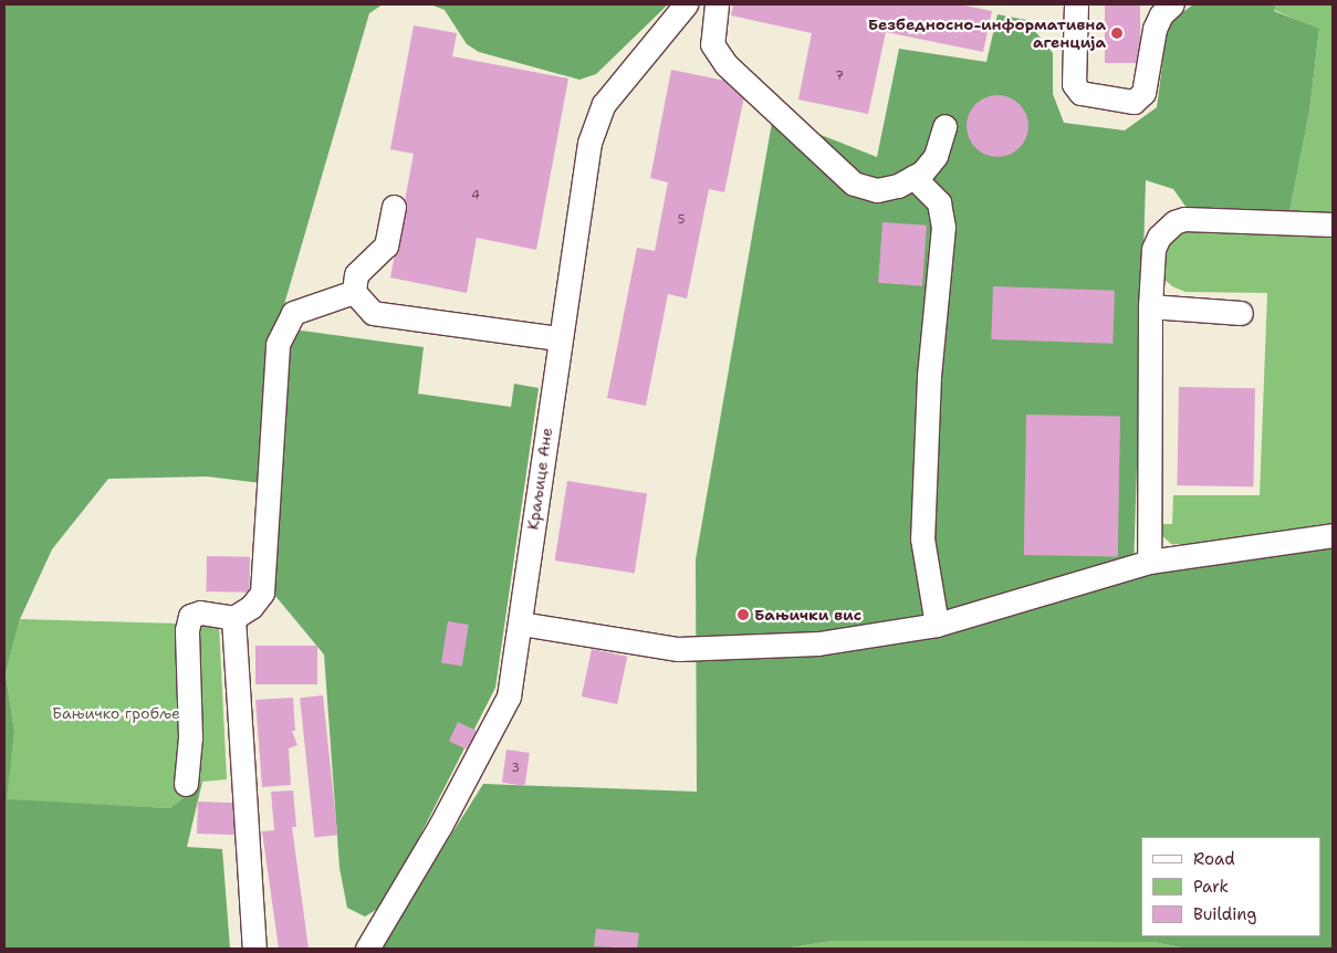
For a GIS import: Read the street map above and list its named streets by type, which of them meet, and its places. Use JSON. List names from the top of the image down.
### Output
{
  "streets": {
    "street": ["Краљице Ане"]
  },
  "parks": ["Бањичко гробље"],
  "places": ["Безбедносно-информативна агенција", "Бањички вис"],
  "house_numbers": [
    "7",
    "4",
    "5",
    "3"
  ],
  "legend": ["Road", "Park", "Building"]
}
